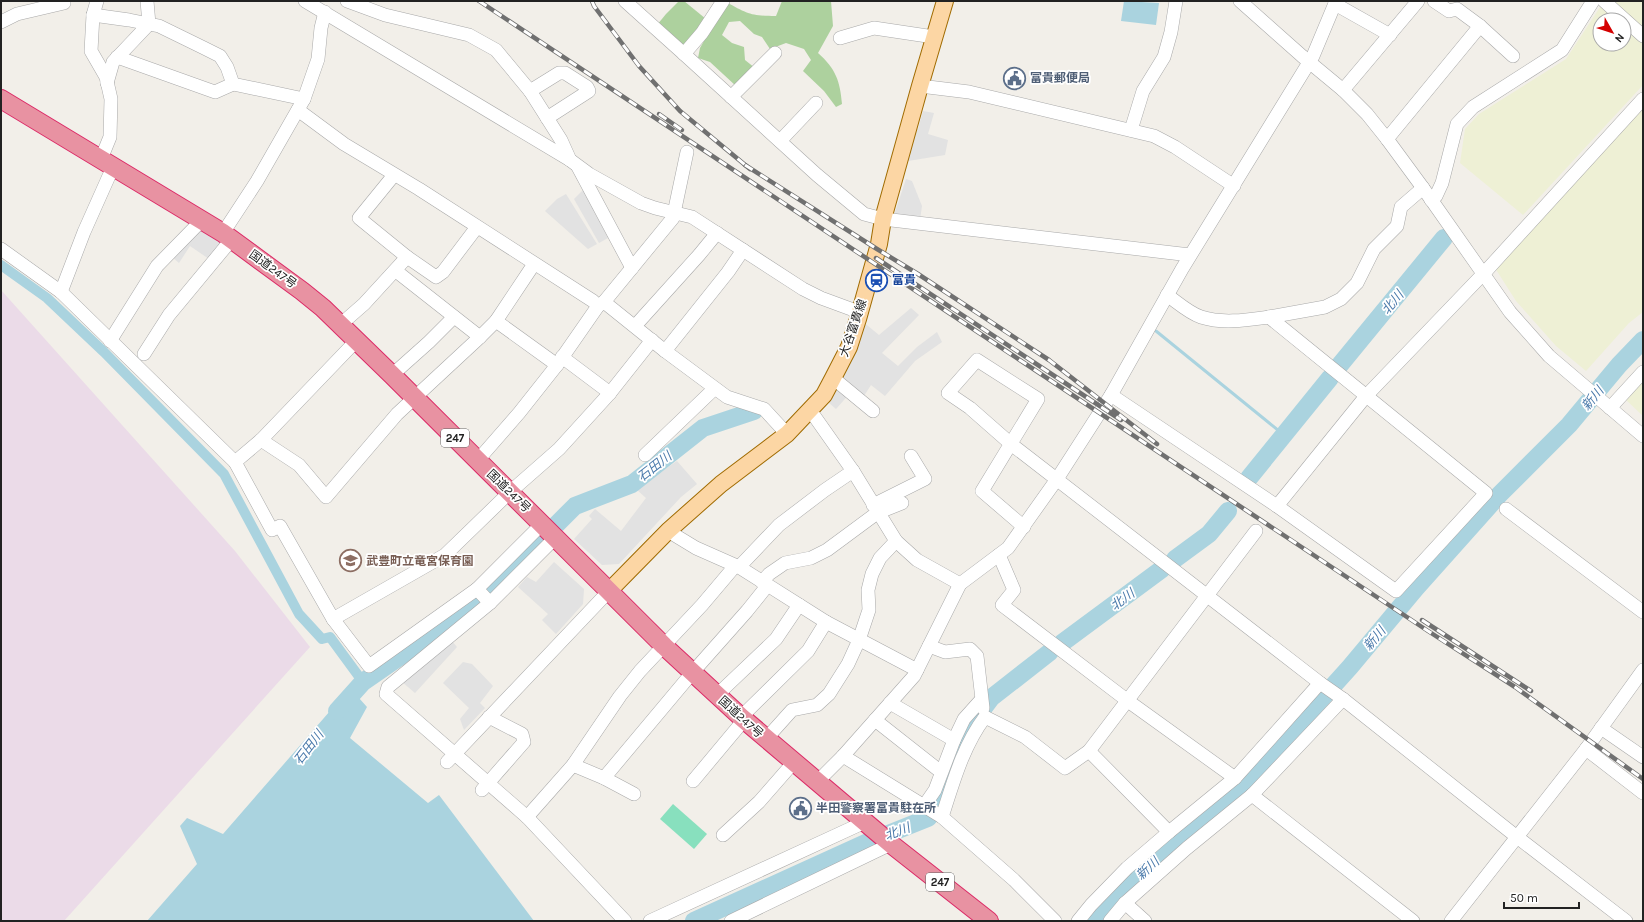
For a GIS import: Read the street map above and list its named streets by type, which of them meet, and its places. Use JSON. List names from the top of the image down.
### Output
{
  "streets": {
    "highway": ["国道247号", "247"],
    "main road": ["大谷富貴線"]
  },
  "crossings": [
    ["国道247号", "大谷富貴線"]
  ],
  "water": ["北川", "新川", "石田川"],
  "places": {
    "public building": ["富貴郵便局", "半田警察署冨貴駐在所"],
    "station": ["富貴"],
    "school or university": ["武豊町立竜宮保育園"]
  },
  "scale_bar": "50 m",
  "north": "bottom right"
}
